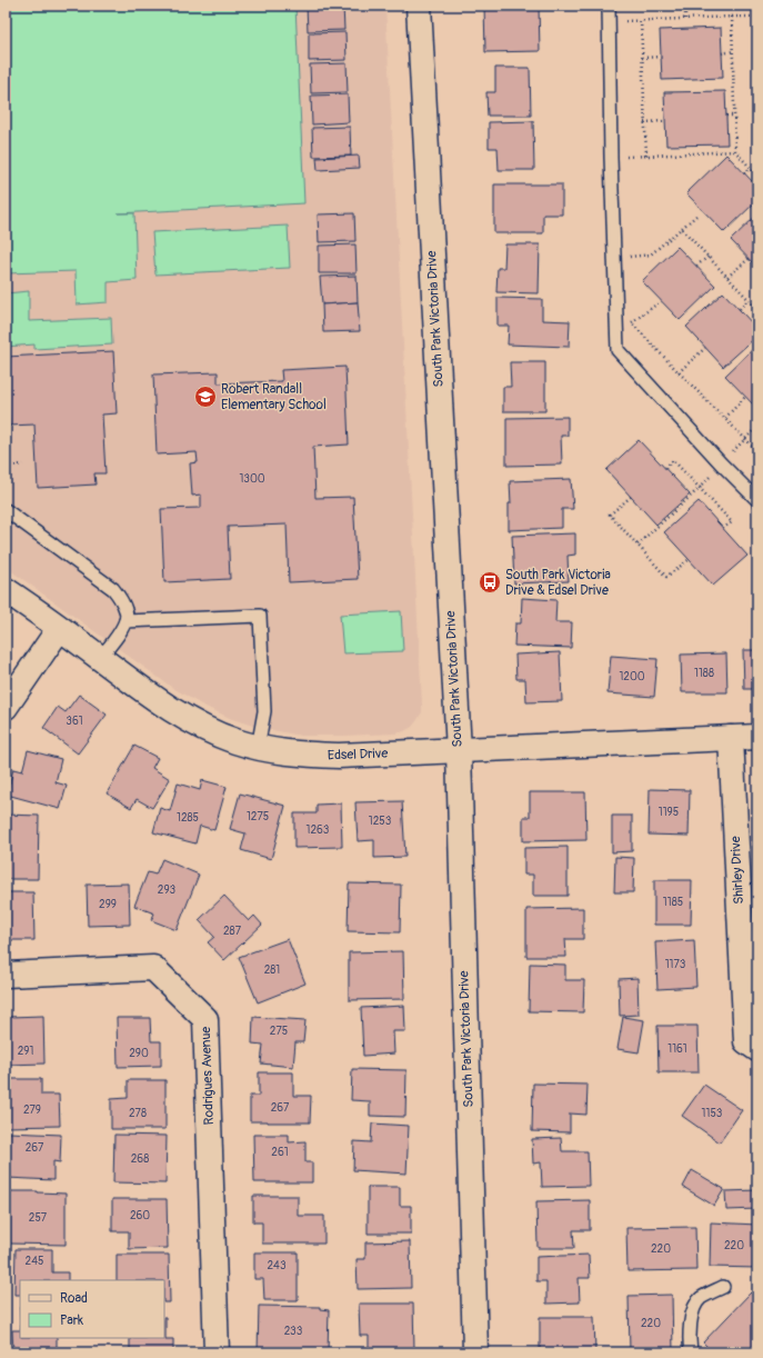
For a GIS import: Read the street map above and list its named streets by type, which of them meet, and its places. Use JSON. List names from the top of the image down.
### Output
{
  "streets": {
    "street": [
      "South Park Victoria Drive",
      "Edsel Drive",
      "Shirley Drive",
      "Rodrigues Avenue"
    ]
  },
  "crossings": [
    ["South Park Victoria Drive", "Edsel Drive"],
    ["Edsel Drive", "Shirley Drive"]
  ],
  "places": {
    "school or university": ["Robert Randall Elementary School"],
    "bus stop": ["South Park Victoria Drive & Edsel Drive"]
  },
  "house_numbers": [
    "1300",
    "1188",
    "1200",
    "361",
    "1195",
    "1275",
    "1285",
    "1253",
    "1263",
    "293",
    "1185",
    "299",
    "287",
    "1173",
    "281",
    "275",
    "1161",
    "291",
    "290",
    "267",
    "279",
    "278",
    "1153",
    "267",
    "261",
    "268",
    "260",
    "257",
    "220",
    "220",
    "245",
    "243",
    "220",
    "233"
  ],
  "legend": ["Road", "Park"]
}
